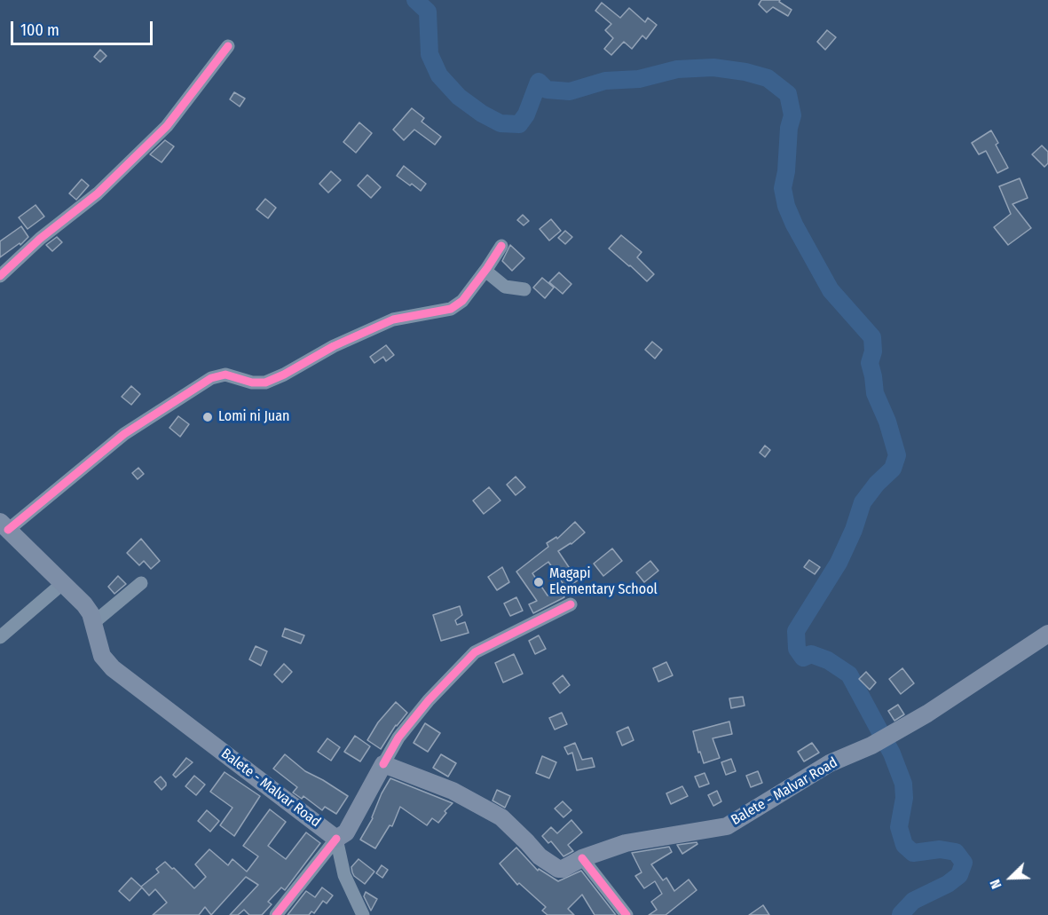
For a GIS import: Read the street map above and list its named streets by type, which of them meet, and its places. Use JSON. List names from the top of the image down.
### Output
{
  "streets": {
    "main road": ["Balete - Malvar Road"]
  },
  "places": ["Lomi ni Juan", "Magapi Elementary School"],
  "scale_bar": "100 m",
  "north": "bottom left"
}
